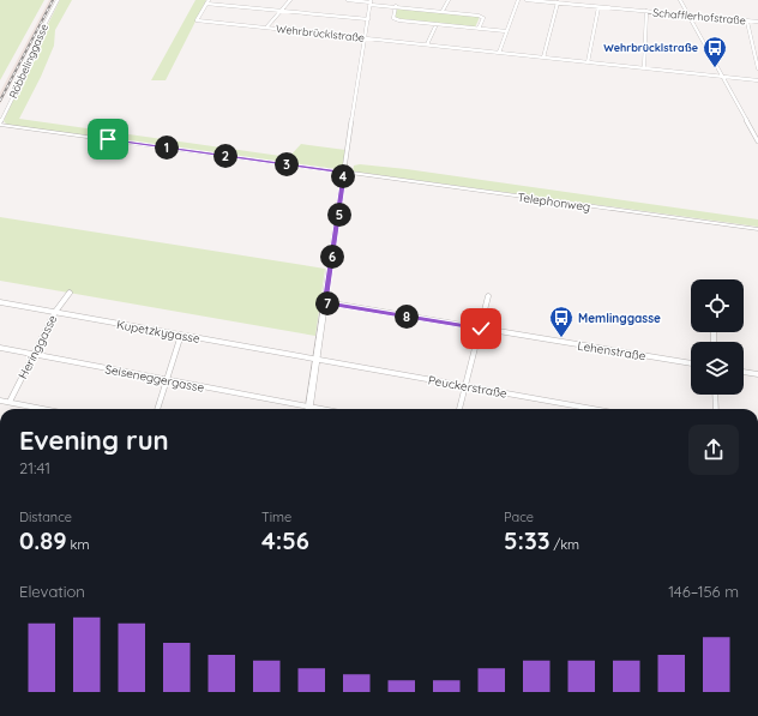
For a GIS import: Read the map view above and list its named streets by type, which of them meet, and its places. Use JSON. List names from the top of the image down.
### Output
{
  "streets": {
    "street": [
      "Schafflerhofstraße",
      "Wehrbrücklstraße",
      "Röbbelinggasse",
      "Telephonweg",
      "Kupetzkygasse",
      "Heringgasse",
      "Lehenstraße",
      "Seiseneggergasse",
      "Peuckerstraße"
    ]
  },
  "crossings": [
    ["Kupetzkygasse", "Heringgasse"],
    ["Kupetzkygasse", "Peuckerstraße"],
    ["Heringgasse", "Seiseneggergasse"]
  ],
  "places": {
    "bus stop": ["Wehrbrücklstraße", "Memlinggasse"]
  },
  "page": {
    "pins": [
      "1",
      "2",
      "3",
      "4",
      "5",
      "6",
      "7",
      "8"
    ],
    "heading": ["Evening run", "21:41"],
    "stats": [
      ["Distance", "0.89 km"],
      ["Time", "4:56"],
      ["Pace", "5:33 /km"]
    ],
    "chart": ["Elevation", "146–156 m"]
  }
}
